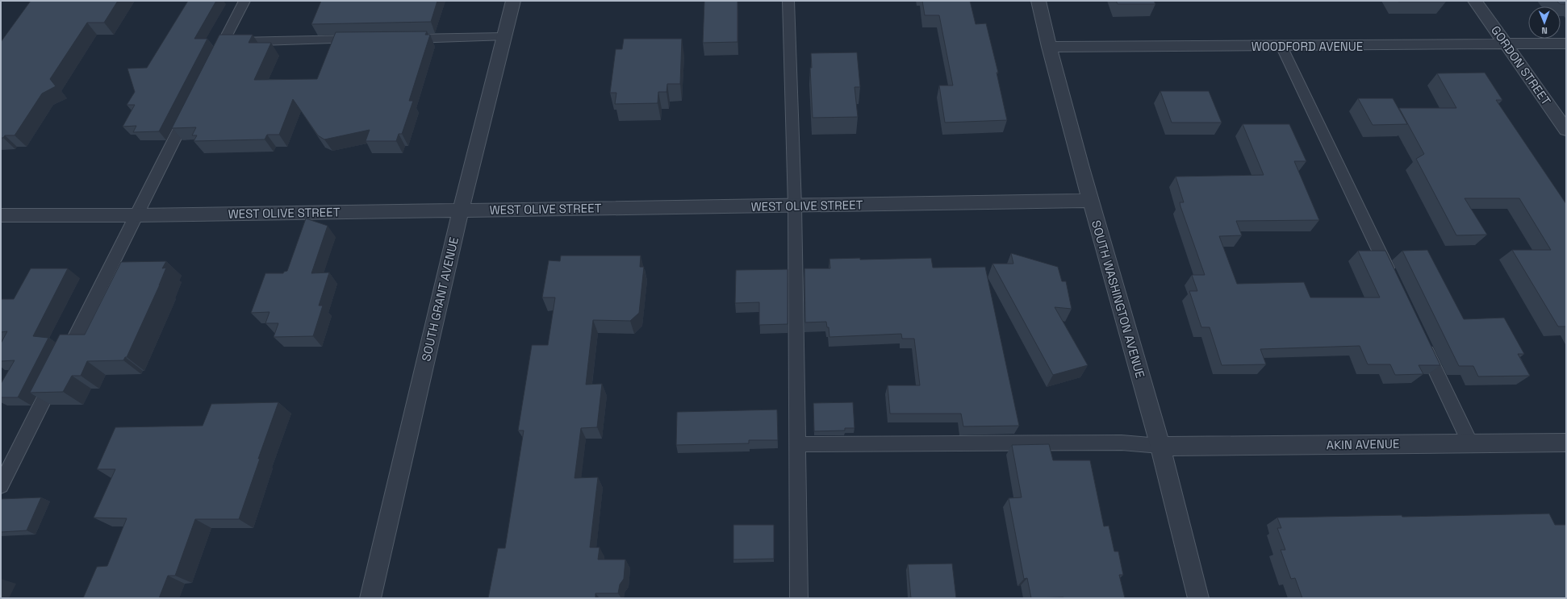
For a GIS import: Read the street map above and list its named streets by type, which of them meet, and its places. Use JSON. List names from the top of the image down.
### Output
{
  "streets": {
    "street": [
      "WOODFORD AVENUE",
      "GORDON STREET",
      "WEST OLIVE STREET",
      "SOUTH GRANT AVENUE",
      "SOUTH WASHINGTON AVENUE",
      "AKIN AVENUE"
    ]
  },
  "crossings": [
    ["WOODFORD AVENUE", "GORDON STREET"],
    ["WOODFORD AVENUE", "SOUTH WASHINGTON AVENUE"],
    ["WEST OLIVE STREET", "SOUTH GRANT AVENUE"],
    ["WEST OLIVE STREET", "SOUTH WASHINGTON AVENUE"],
    ["SOUTH WASHINGTON AVENUE", "AKIN AVENUE"]
  ],
  "north": "bottom"
}
